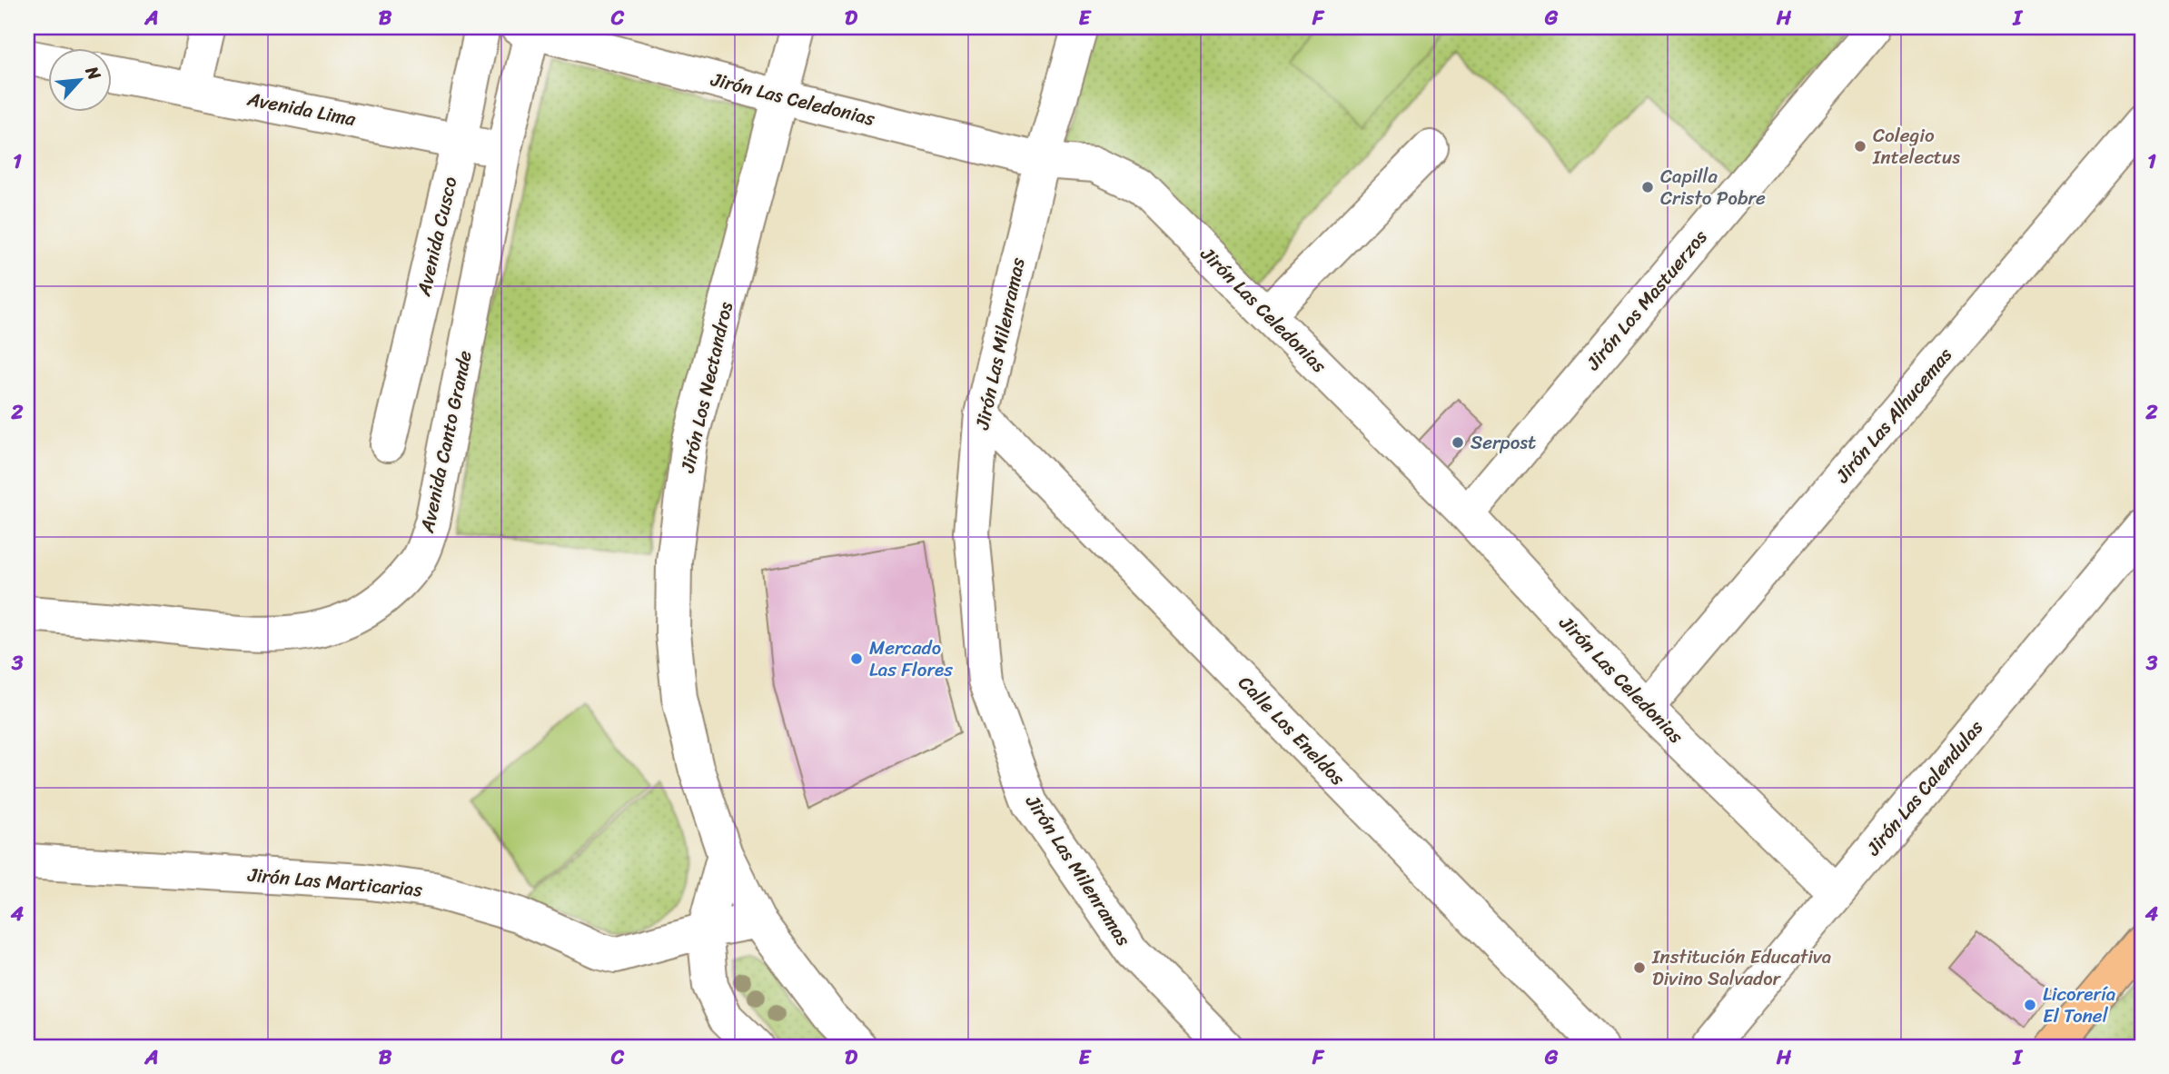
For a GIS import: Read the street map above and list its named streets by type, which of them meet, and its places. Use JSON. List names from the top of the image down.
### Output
{
  "streets": {
    "street": [
      "Jirón Las Celedonias",
      "Avenida Lima",
      "Avenida Cusco",
      "Jirón Los Mastuerzos",
      "Jirón Las Milenramas",
      "Jirón Los Nectandros",
      "Jirón Las Alhucemas",
      "Avenida Canto Grande",
      "Calle Los Eneldos",
      "Jirón Las Calendulas",
      "Jirón Las Marticarias"
    ]
  },
  "crossings": [
    ["Jirón Las Celedonias", "Jirón Los Mastuerzos"],
    ["Jirón Las Celedonias", "Jirón Las Milenramas"],
    ["Jirón Las Celedonias", "Jirón Los Nectandros"],
    ["Jirón Las Celedonias", "Jirón Las Alhucemas"],
    ["Jirón Las Celedonias", "Avenida Canto Grande"],
    ["Jirón Las Celedonias", "Jirón Las Calendulas"],
    ["Avenida Lima", "Avenida Cusco"],
    ["Avenida Lima", "Avenida Canto Grande"],
    ["Jirón Las Milenramas", "Calle Los Eneldos"],
    ["Jirón Los Nectandros", "Jirón Las Marticarias"]
  ],
  "places": [
    "Colegio Intelectus",
    "Capilla Cristo Pobre",
    "Serpost",
    "Mercado Las Flores",
    "Institución Educativa Divino Salvador",
    "Licorería El Tonel"
  ],
  "north": "top right",
  "grid": {
    "columns": [
      "A",
      "B",
      "C",
      "D",
      "E",
      "F",
      "G",
      "H",
      "I"
    ],
    "rows": [
      "1",
      "2",
      "3",
      "4"
    ]
  }
}
